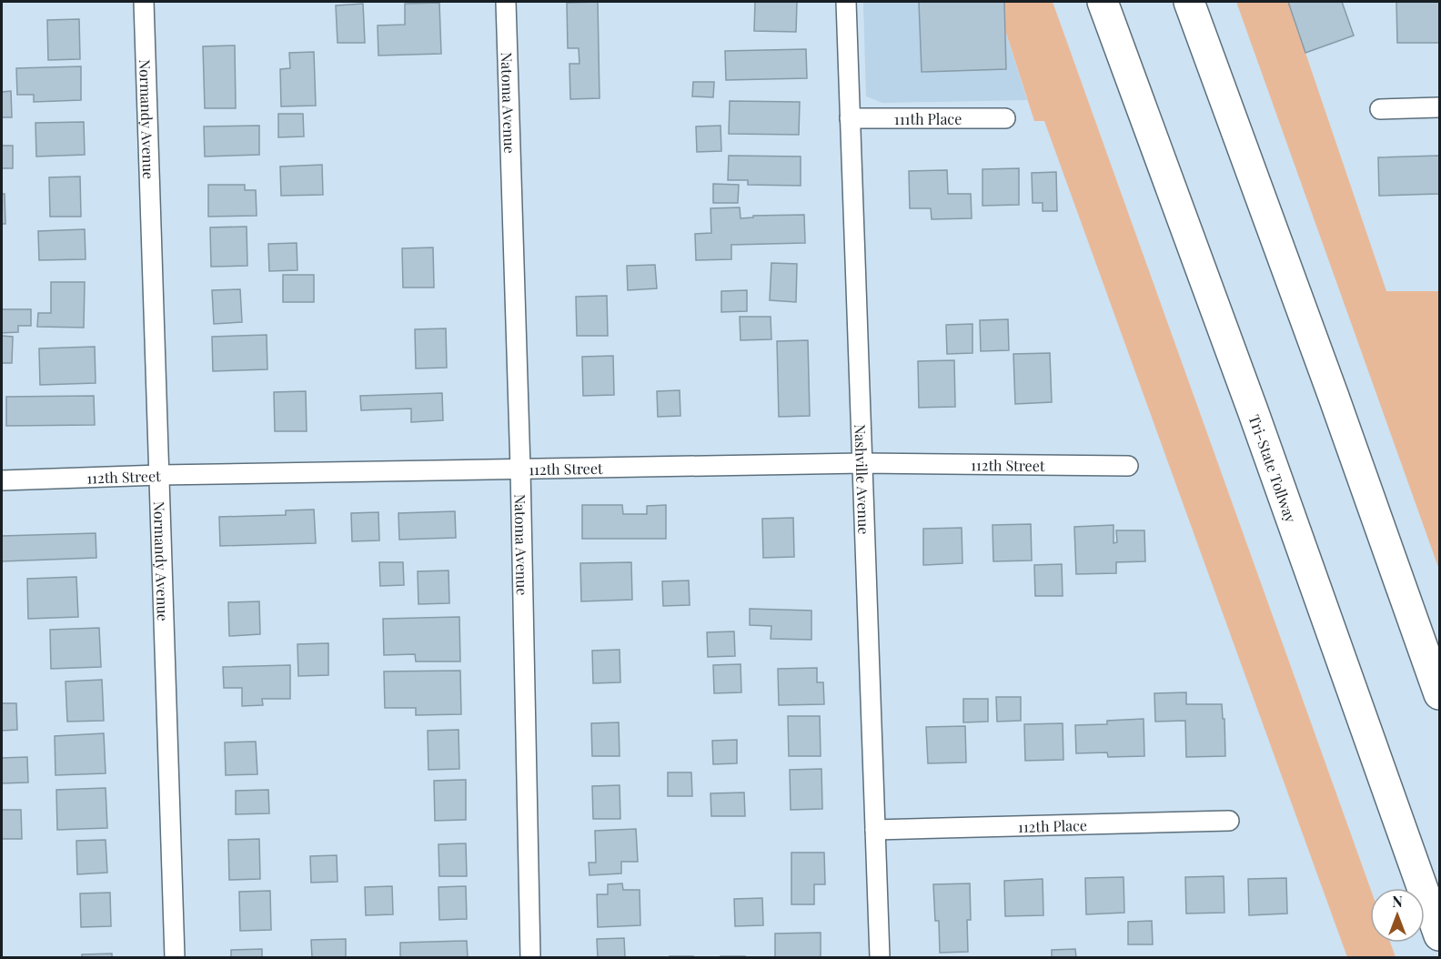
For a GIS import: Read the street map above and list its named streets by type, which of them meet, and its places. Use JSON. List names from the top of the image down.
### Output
{
  "streets": {
    "highway": ["Tri-State Tollway"],
    "street": [
      "Natoma Avenue",
      "111th Place",
      "Normandy Avenue",
      "112th Street",
      "Nashville Avenue",
      "112th Place"
    ]
  },
  "crossings": [
    ["Natoma Avenue", "112th Street"],
    ["111th Place", "Nashville Avenue"],
    ["Normandy Avenue", "112th Street"],
    ["112th Street", "Nashville Avenue"],
    ["Nashville Avenue", "112th Place"]
  ],
  "north": "top"
}
